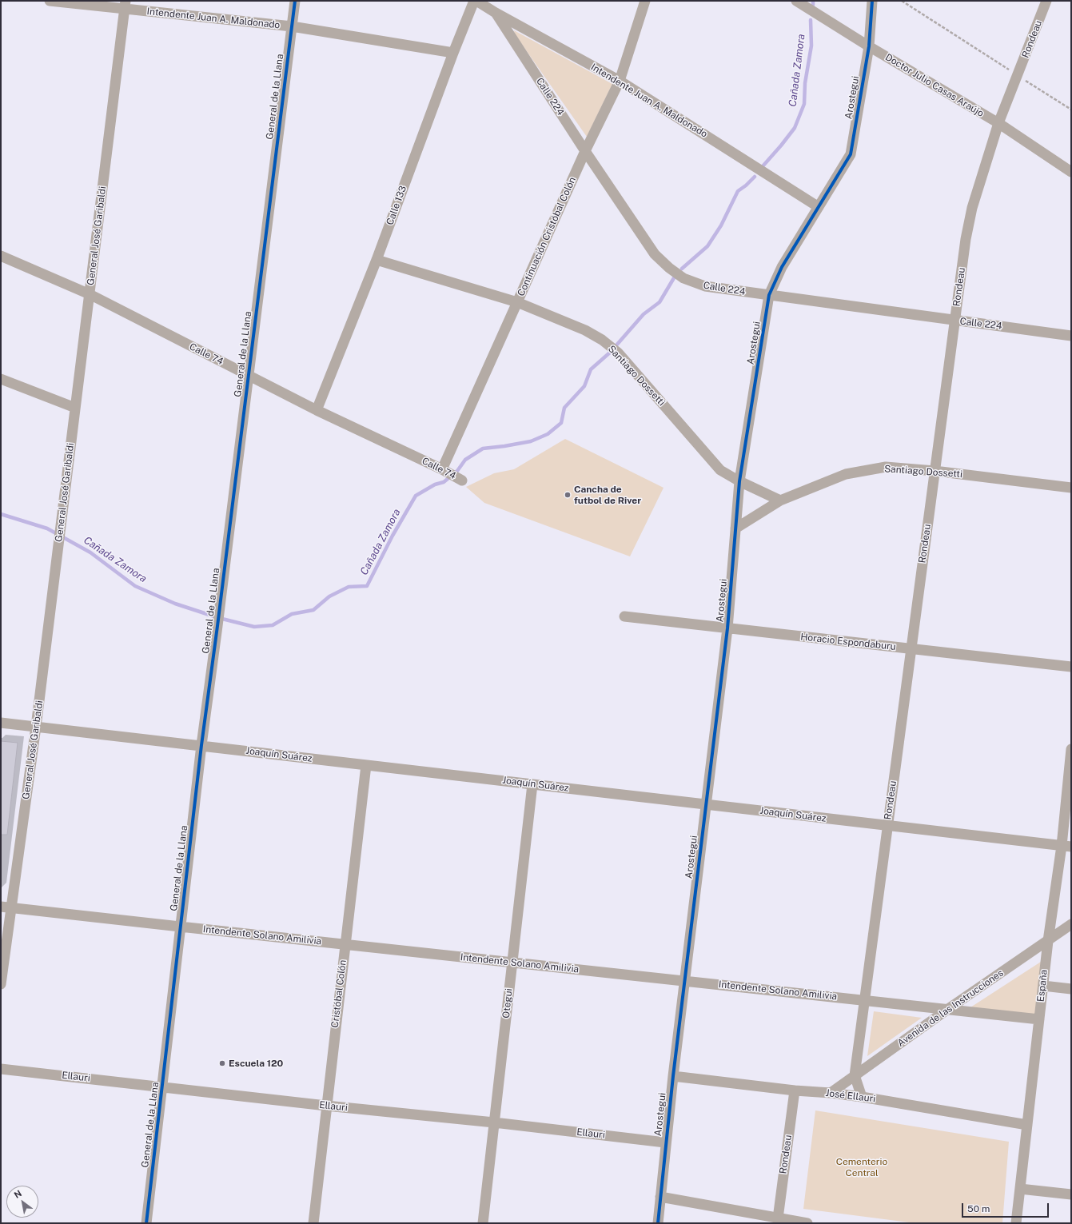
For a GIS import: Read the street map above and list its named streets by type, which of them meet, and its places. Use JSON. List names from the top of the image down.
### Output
{
  "streets": {
    "street": [
      "Intendente Juan A. Maldonado",
      "Rondeau",
      "Doctor Julio Casas Araújo",
      "General de la Llana",
      "Calle 224",
      "Arostegui",
      "Calle 133",
      "General José Garibaldi",
      "Continuación Cristóbal Colón",
      "Calle 74",
      "Santiago Dossetti",
      "Horacio Espondaburu",
      "Joaquín Suárez",
      "Intendente Solano Amilivia",
      "España",
      "Cristóbal Colón",
      "Otegui",
      "Avenida de las Instrucciones",
      "Ellauri",
      "José Ellauri"
    ]
  },
  "crossings": [
    ["Intendente Juan A. Maldonado", "General de la Llana"],
    ["Intendente Juan A. Maldonado", "Calle 224"],
    ["Intendente Juan A. Maldonado", "Arostegui"],
    ["Intendente Juan A. Maldonado", "Calle 133"],
    ["Intendente Juan A. Maldonado", "General José Garibaldi"],
    ["Intendente Juan A. Maldonado", "Continuación Cristóbal Colón"],
    ["Rondeau", "Doctor Julio Casas Araújo"],
    ["Rondeau", "Calle 224"],
    ["Rondeau", "Santiago Dossetti"],
    ["Rondeau", "Horacio Espondaburu"],
    ["Rondeau", "Joaquín Suárez"],
    ["Rondeau", "Intendente Solano Amilivia"],
    ["Rondeau", "Avenida de las Instrucciones"],
    ["Rondeau", "José Ellauri"],
    ["Doctor Julio Casas Araújo", "Arostegui"],
    ["General de la Llana", "Calle 74"],
    ["General de la Llana", "Joaquín Suárez"],
    ["General de la Llana", "Intendente Solano Amilivia"],
    ["General de la Llana", "Ellauri"],
    ["Calle 224", "Arostegui"],
    ["Calle 224", "Continuación Cristóbal Colón"],
    ["Arostegui", "Santiago Dossetti"],
    ["Arostegui", "Horacio Espondaburu"],
    ["Arostegui", "Joaquín Suárez"],
    ["Arostegui", "Intendente Solano Amilivia"],
    ["Arostegui", "Ellauri"],
    ["Arostegui", "José Ellauri"],
    ["Calle 133", "Calle 74"],
    ["Calle 133", "Santiago Dossetti"],
    ["General José Garibaldi", "Calle 74"],
    ["General José Garibaldi", "Joaquín Suárez"],
    ["General José Garibaldi", "Intendente Solano Amilivia"],
    ["Continuación Cristóbal Colón", "Calle 74"],
    ["Continuación Cristóbal Colón", "Santiago Dossetti"],
    ["Joaquín Suárez", "España"],
    ["Joaquín Suárez", "Cristóbal Colón"],
    ["Joaquín Suárez", "Otegui"],
    ["Intendente Solano Amilivia", "España"],
    ["Intendente Solano Amilivia", "Cristóbal Colón"],
    ["Intendente Solano Amilivia", "Otegui"],
    ["Intendente Solano Amilivia", "Avenida de las Instrucciones"],
    ["España", "Avenida de las Instrucciones"],
    ["España", "José Ellauri"],
    ["Cristóbal Colón", "Ellauri"],
    ["Otegui", "Ellauri"],
    ["Avenida de las Instrucciones", "José Ellauri"]
  ],
  "water": ["Cañada Zamora"],
  "parks": ["Cementerio Central"],
  "places": ["Cancha de futbol de River", "Escuela 120"],
  "scale_bar": "50 m",
  "north": "top left"
}
